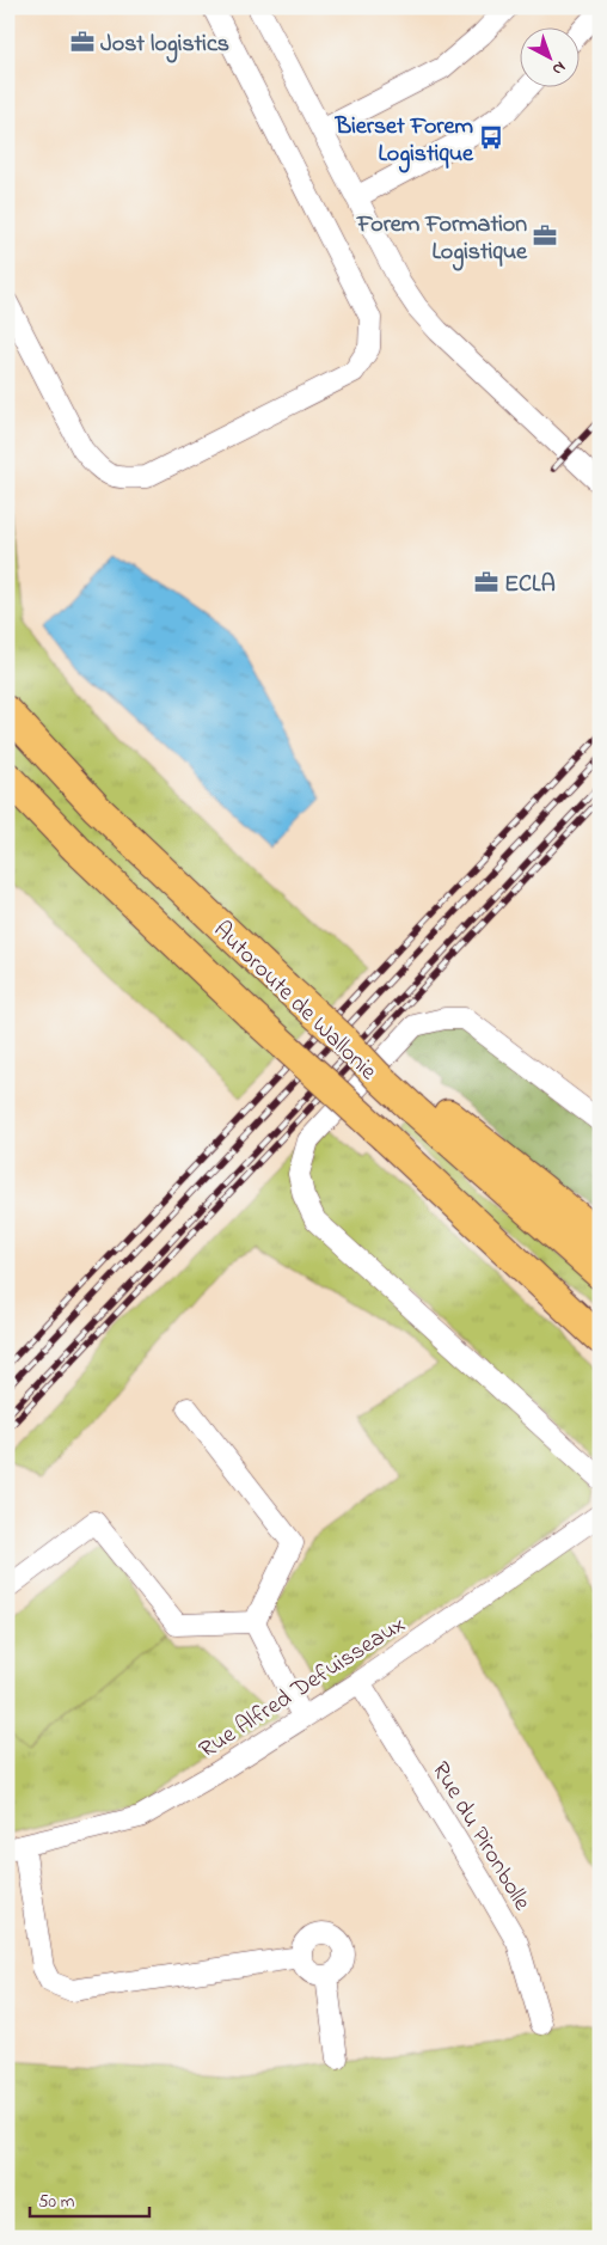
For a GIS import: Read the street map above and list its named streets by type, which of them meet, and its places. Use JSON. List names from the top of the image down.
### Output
{
  "streets": {
    "highway": ["Autoroute de Wallonie"],
    "street": ["Rue Alfred Defuisseaux", "Rue du Pironbolle"]
  },
  "crossings": [
    ["Rue Alfred Defuisseaux", "Rue du Pironbolle"]
  ],
  "places": {
    "office": ["Jost logistics", "Forem Formation Logistique", "ECLA"],
    "bus stop": ["Bierset Forem Logistique"]
  },
  "scale_bar": "50 m",
  "north": "bottom right"
}
